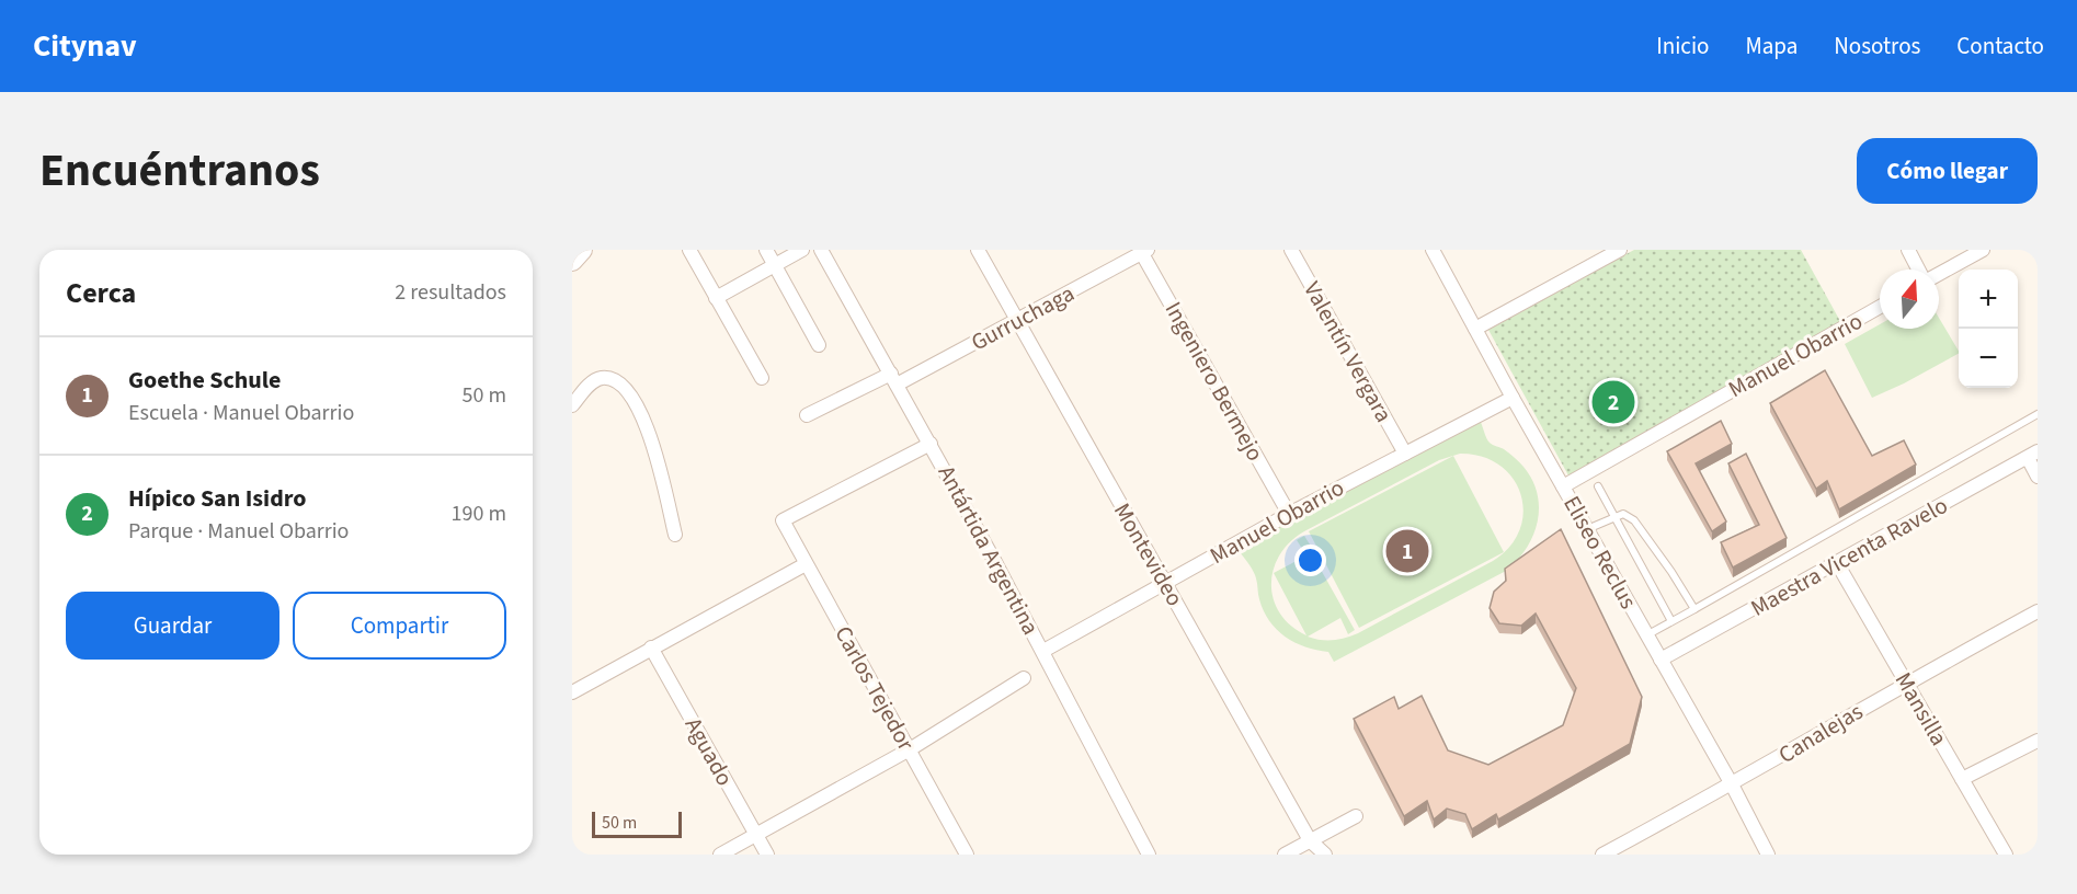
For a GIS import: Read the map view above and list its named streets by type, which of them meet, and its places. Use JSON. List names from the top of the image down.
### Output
{
  "streets": {
    "street": [
      "Gurruchaga",
      "Valentín Vergara",
      "Manuel Obarrio",
      "Ingeniero Bermejo",
      "Antártida Argentina",
      "Eliseo Reclus",
      "Montevideo",
      "Maestra Vicenta Ravelo",
      "Carlos Tejedor",
      "Mansilla",
      "Canalejas",
      "Aguado"
    ]
  },
  "crossings": [
    ["Gurruchaga", "Ingeniero Bermejo"],
    ["Gurruchaga", "Antártida Argentina"],
    ["Gurruchaga", "Montevideo"],
    ["Valentín Vergara", "Manuel Obarrio"],
    ["Manuel Obarrio", "Ingeniero Bermejo"],
    ["Manuel Obarrio", "Antártida Argentina"],
    ["Manuel Obarrio", "Eliseo Reclus"],
    ["Manuel Obarrio", "Montevideo"],
    ["Antártida Argentina", "Carlos Tejedor"],
    ["Eliseo Reclus", "Maestra Vicenta Ravelo"],
    ["Eliseo Reclus", "Canalejas"],
    ["Maestra Vicenta Ravelo", "Mansilla"],
    ["Mansilla", "Canalejas"]
  ],
  "scale_bar": "50 m",
  "north": "top",
  "page": {
    "header": "Citynav",
    "nav": [
      "Inicio",
      "Mapa",
      "Nosotros",
      "Contacto"
    ],
    "title": "Encuéntranos",
    "buttons": [
      "Cómo llegar",
      ["Guardar", "Compartir"]
    ],
    "heading": ["Cerca", "2 resultados"],
    "map_buttons": ["+", "−"],
    "list": [
      {
        "mark": "1",
        "name": "Goethe Schule",
        "note": "Escuela · Manuel Obarrio",
        "value": "50 m"
      },
      {
        "mark": "2",
        "name": "Hípico San Isidro",
        "note": "Parque · Manuel Obarrio",
        "value": "190 m"
      }
    ],
    "pins": ["2", "1"],
    "scale": "50 m"
  }
}
